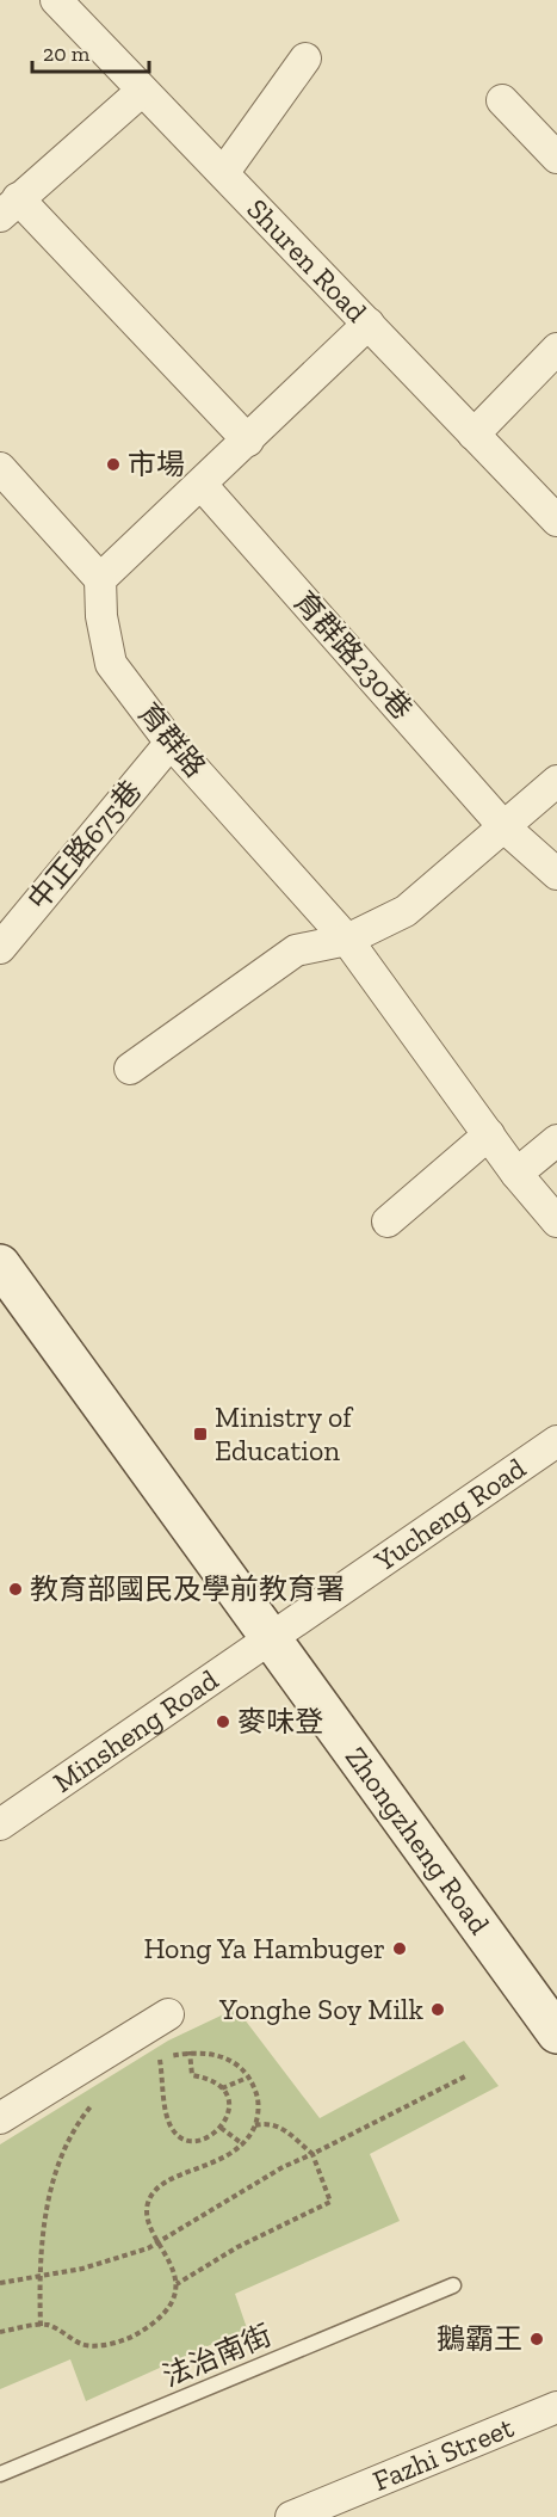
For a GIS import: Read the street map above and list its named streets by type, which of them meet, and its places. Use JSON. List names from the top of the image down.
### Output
{
  "streets": {
    "street": [
      "Shuren Road",
      "育群路230巷",
      "育群路",
      "中正路675巷",
      "Yucheng Road",
      "Minsheng Road",
      "Zhongzheng Road",
      "Fazhi Street"
    ],
    "lane": ["法治南街"]
  },
  "crossings": [
    ["育群路", "中正路675巷"],
    ["Yucheng Road", "Minsheng Road"],
    ["Yucheng Road", "Zhongzheng Road"],
    ["Minsheng Road", "Zhongzheng Road"]
  ],
  "places": {
    "other": [
      "市場",
      "教育部國民及學前教育署",
      "麥味登",
      "Hong Ya Hambuger",
      "Yonghe Soy Milk",
      "鵝霸王"
    ],
    "transit": ["Ministry of Education"]
  },
  "scale_bar": "20 m"
}
